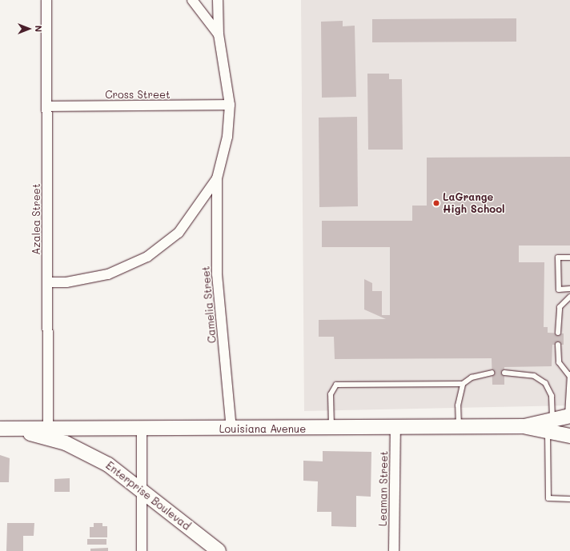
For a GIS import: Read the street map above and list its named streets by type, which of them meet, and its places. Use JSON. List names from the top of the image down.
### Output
{
  "streets": {
    "street": [
      "Cross Street",
      "Azalea Street",
      "Camelia Street",
      "Louisiana Avenue",
      "Leaman Street",
      "Enterprise Boulevad"
    ]
  },
  "crossings": [
    ["Cross Street", "Azalea Street"],
    ["Azalea Street", "Louisiana Avenue"],
    ["Azalea Street", "Enterprise Boulevad"],
    ["Camelia Street", "Louisiana Avenue"],
    ["Louisiana Avenue", "Leaman Street"],
    ["Louisiana Avenue", "Enterprise Boulevad"]
  ],
  "places": ["LaGrange High School"],
  "north": "right"
}
